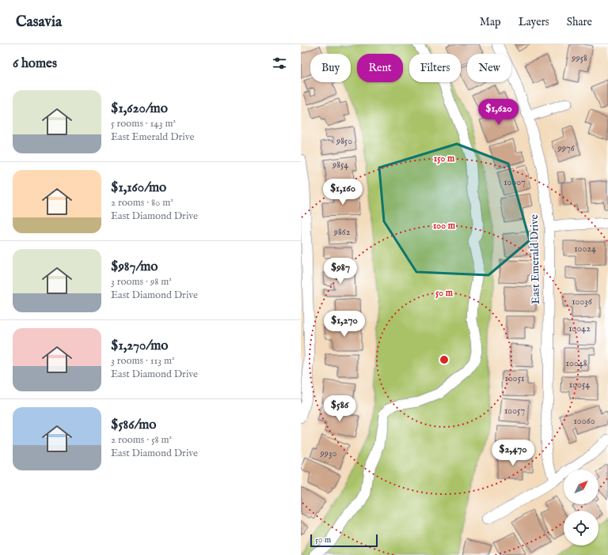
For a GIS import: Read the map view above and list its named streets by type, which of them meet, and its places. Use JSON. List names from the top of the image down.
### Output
{
  "streets": {
    "street": ["East Emerald Drive"]
  },
  "house_numbers": [
    "9958",
    "9850",
    "9976",
    "9854",
    "10007",
    "9862",
    "10024",
    "10036",
    "10042",
    "10048",
    "10051",
    "10054",
    "10057",
    "10060",
    "9930"
  ],
  "scale_bar": "50 m",
  "north": "top right",
  "page": {
    "header": "Casavia",
    "nav": ["Map", "Layers", "Share"],
    "heading": "6 homes",
    "chip": [
      "Buy",
      "Rent",
      "Filters",
      "New"
    ],
    "list": [
      {
        "name": "$1,620/mo",
        "note": "5 rooms · 143 m² · East Emerald Drive"
      },
      {
        "name": "$1,160/mo",
        "note": "2 rooms · 80 m² · East Diamond Drive"
      },
      {
        "name": "$987/mo",
        "note": "3 rooms · 98 m² · East Diamond Drive"
      },
      {
        "name": "$1,270/mo",
        "note": "3 rooms · 113 m² · East Diamond Drive"
      },
      {
        "name": "$586/mo",
        "note": "2 rooms · 58 m² · East Diamond Drive"
      }
    ],
    "price": [
      "$1,620",
      "$1,160",
      "$987",
      "$1,270",
      "$586",
      "$2,470"
    ],
    "scale": "50 m"
  },
  "rings": ["150 m", "100 m", "50 m"]
}
